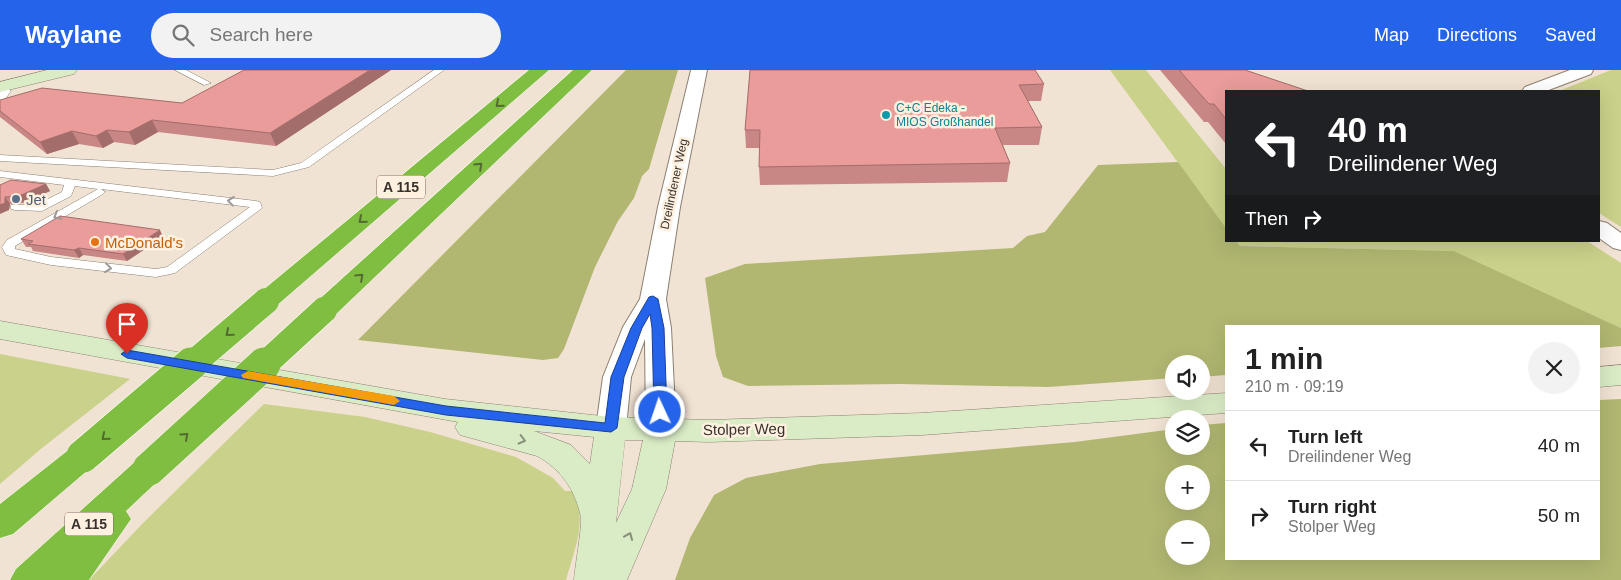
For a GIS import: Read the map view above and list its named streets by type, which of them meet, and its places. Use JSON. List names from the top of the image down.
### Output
{
  "streets": {
    "highway": ["A 115"],
    "street": ["Dreilindener Weg", "Stolper Weg"]
  },
  "crossings": [
    ["Dreilindener Weg", "Stolper Weg"]
  ],
  "places": ["C+C Edeka - MIOS Großhandel", "Jet", "McDonald's"],
  "page": {
    "header": "Waylane",
    "search": "Search here",
    "nav": ["Map", "Directions", "Saved"],
    "turn": ["40 m", "Dreilindener Weg"],
    "then": "Then",
    "heading": ["1 min", "210 m · 09:19"],
    "map_buttons": ["+", "−"],
    "list": [
      {
        "name": "Turn left",
        "note": "Dreilindener Weg",
        "value": "40 m"
      },
      {
        "name": "Turn right",
        "note": "Stolper Weg",
        "value": "50 m"
      }
    ]
  }
}
